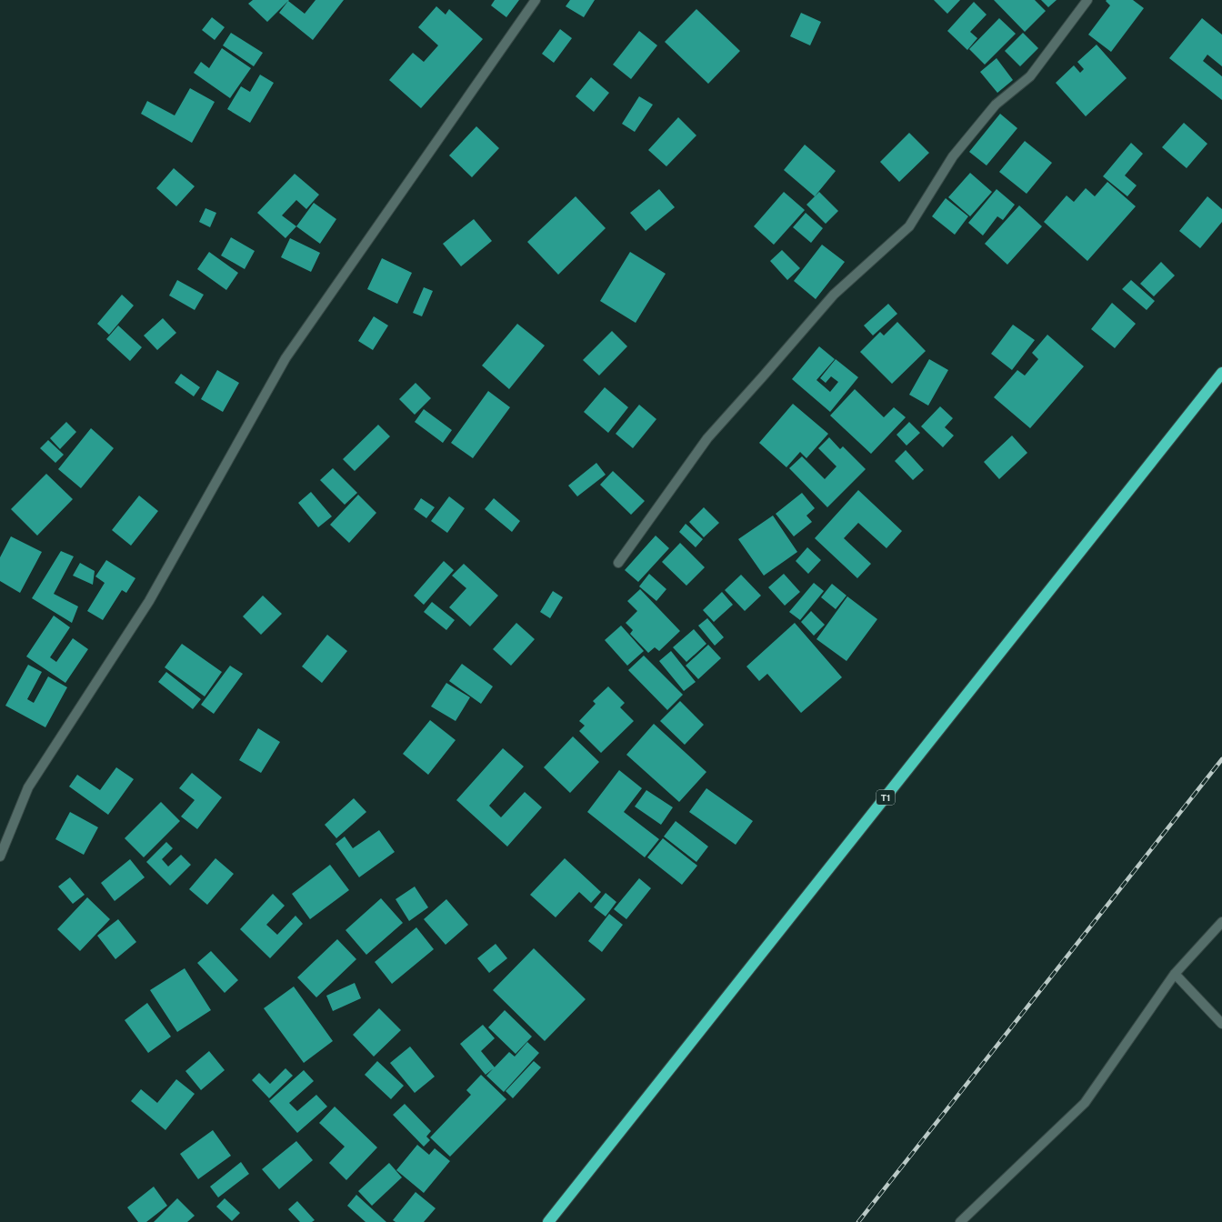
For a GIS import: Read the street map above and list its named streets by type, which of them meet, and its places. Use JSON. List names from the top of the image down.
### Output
{
  "streets": {
    "highway": ["T1"]
  }
}
